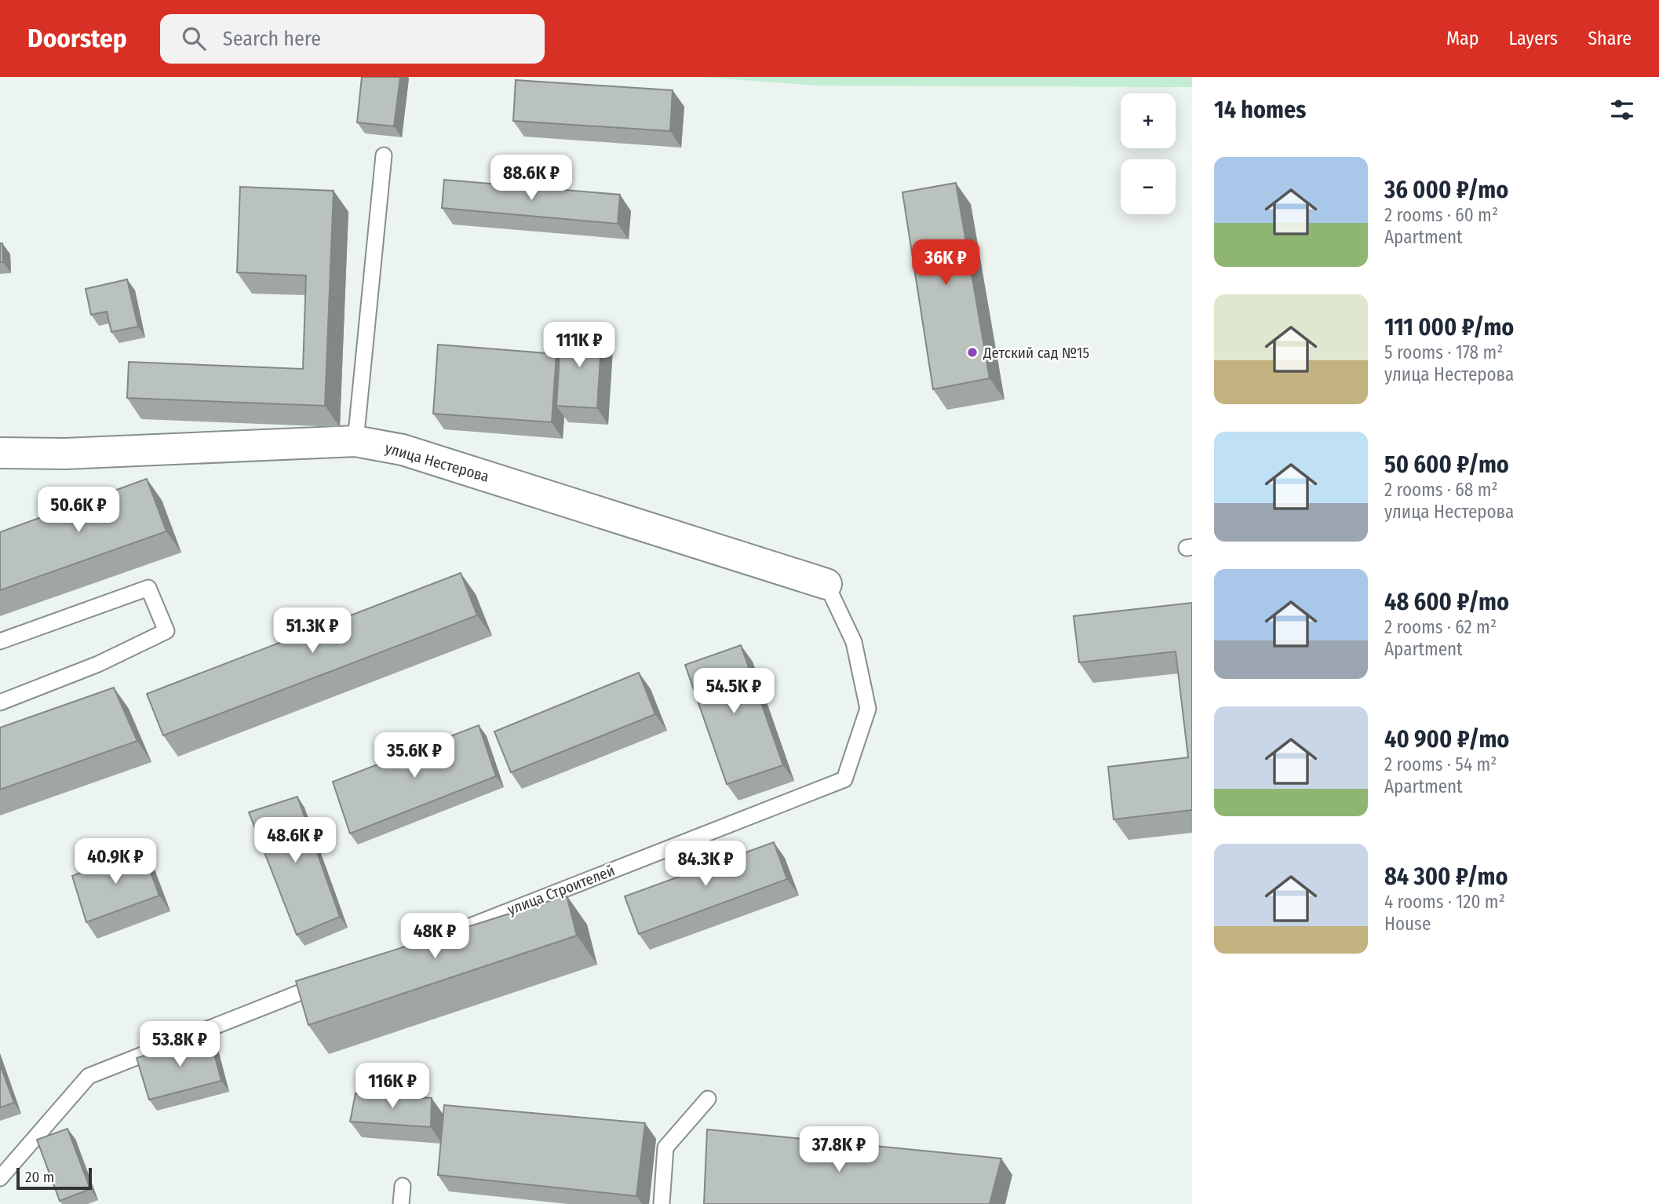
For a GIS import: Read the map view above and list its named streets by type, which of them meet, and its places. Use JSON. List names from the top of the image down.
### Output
{
  "streets": {
    "street": ["улица Нестерова"],
    "lane": ["улица Строителей"]
  },
  "crossings": [
    ["улица Нестерова", "улица Строителей"]
  ],
  "places": ["Детский сад №15"],
  "scale_bar": "20 m",
  "page": {
    "header": "Doorstep",
    "search": "Search here",
    "nav": ["Map", "Layers", "Share"],
    "heading": "14 homes",
    "map_buttons": ["+", "−"],
    "list": [
      {
        "name": "36 000 ₽/mo",
        "note": "2 rooms · 60 m² · Apartment"
      },
      {
        "name": "111 000 ₽/mo",
        "note": "5 rooms · 178 m² · улица Нестерова"
      },
      {
        "name": "50 600 ₽/mo",
        "note": "2 rooms · 68 m² · улица Нестерова"
      },
      {
        "name": "48 600 ₽/mo",
        "note": "2 rooms · 62 m² · Apartment"
      },
      {
        "name": "40 900 ₽/mo",
        "note": "2 rooms · 54 m² · Apartment"
      },
      {
        "name": "84 300 ₽/mo",
        "note": "4 rooms · 120 m² · House"
      }
    ],
    "price": [
      "88.6K ₽",
      "36K ₽",
      "111K ₽",
      "50.6K ₽",
      "51.3K ₽",
      "54.5K ₽",
      "35.6K ₽",
      "48.6K ₽",
      "40.9K ₽",
      "84.3K ₽",
      "48K ₽",
      "53.8K ₽",
      "116K ₽",
      "37.8K ₽"
    ],
    "scale": "20 m"
  }
}
